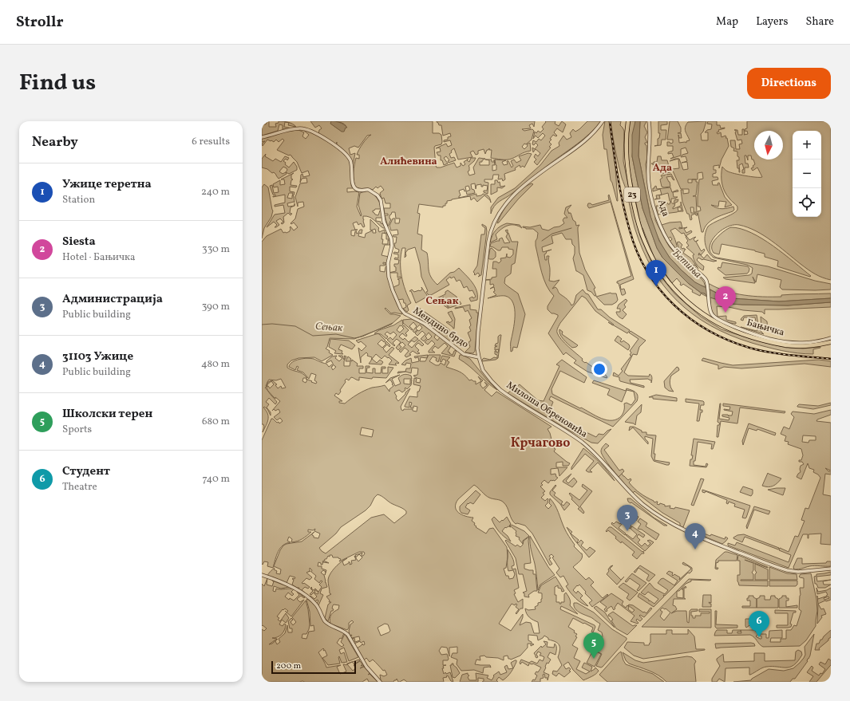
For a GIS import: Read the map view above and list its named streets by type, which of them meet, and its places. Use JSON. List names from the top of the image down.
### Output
{
  "streets": {
    "main road": ["23"],
    "street": [
      "Ада",
      "Мендино брдо",
      "Бањичка",
      "Милоша Обреновића"
    ]
  },
  "crossings": [
    ["Ада", "Бањичка"],
    ["Мендино брдо", "Милоша Обреновића"]
  ],
  "districts": [
    "Алићевина",
    "Ада",
    "Сењак",
    "Крчагово"
  ],
  "water": ["Ђетиња", "Сењак"],
  "scale_bar": "200 m",
  "north": "bottom",
  "page": {
    "header": "Strollr",
    "nav": ["Map", "Layers", "Share"],
    "title": "Find us",
    "buttons": "Directions",
    "heading": ["Nearby", "6 results"],
    "map_buttons": ["+", "−"],
    "list": [
      {
        "mark": "1",
        "name": "Ужице теретна",
        "note": "Station",
        "value": "240 m"
      },
      {
        "mark": "2",
        "name": "Siesta",
        "note": "Hotel · Бањичка",
        "value": "330 m"
      },
      {
        "mark": "3",
        "name": "Администрација",
        "note": "Public building",
        "value": "390 m"
      },
      {
        "mark": "4",
        "name": "31103 Ужице",
        "note": "Public building",
        "value": "480 m"
      },
      {
        "mark": "5",
        "name": "Школски терен",
        "note": "Sports",
        "value": "680 m"
      },
      {
        "mark": "6",
        "name": "Студент",
        "note": "Theatre",
        "value": "740 m"
      }
    ],
    "pins": [
      "1",
      "2",
      "3",
      "4",
      "6",
      "5"
    ],
    "scale": "200 m"
  }
}
